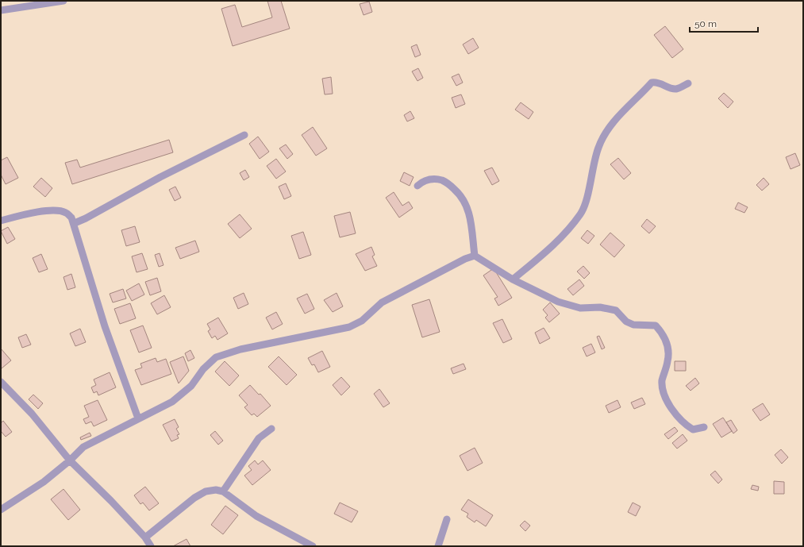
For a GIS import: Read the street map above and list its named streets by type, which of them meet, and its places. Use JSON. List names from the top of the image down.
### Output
{
  "scale_bar": "50 m"
}
